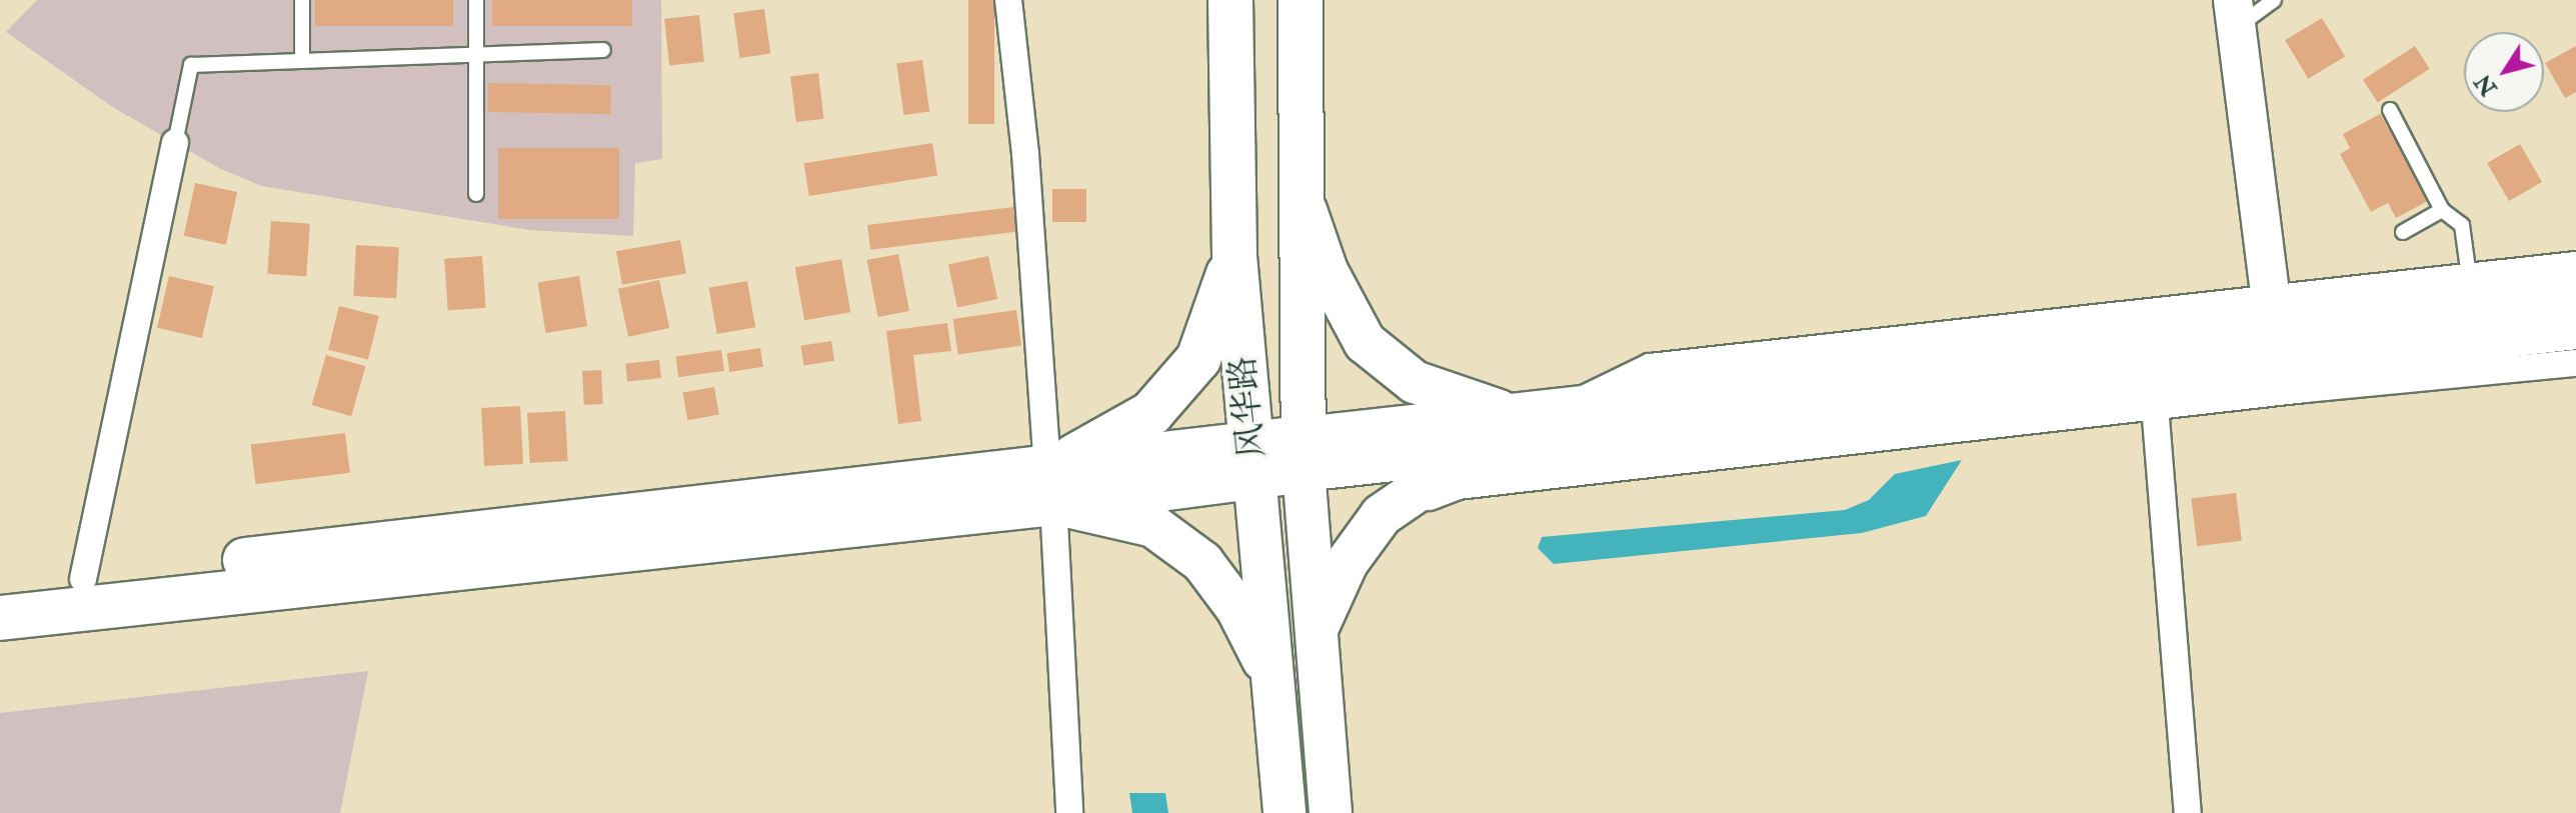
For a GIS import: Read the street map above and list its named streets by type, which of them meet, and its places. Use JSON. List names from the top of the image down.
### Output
{
  "streets": {
    "highway": ["风华路"]
  },
  "north": "bottom left"
}
